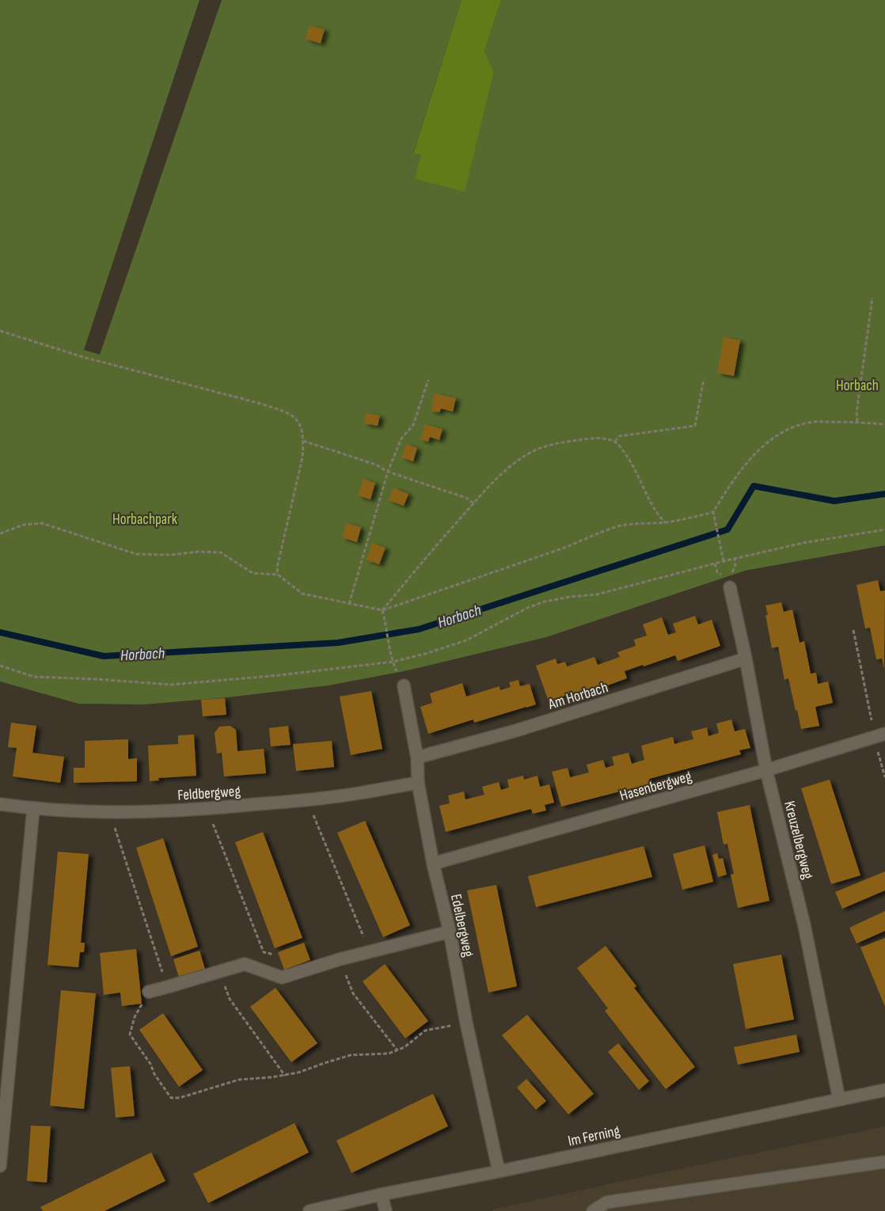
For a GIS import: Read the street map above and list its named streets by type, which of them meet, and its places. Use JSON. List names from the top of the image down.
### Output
{
  "streets": {
    "street": [
      "Am Horbach",
      "Hasenbergweg",
      "Feldbergweg",
      "Kreuzelbergweg",
      "Edelbergweg",
      "Im Ferning"
    ]
  },
  "crossings": [
    ["Am Horbach", "Kreuzelbergweg"],
    ["Am Horbach", "Edelbergweg"],
    ["Hasenbergweg", "Kreuzelbergweg"],
    ["Hasenbergweg", "Edelbergweg"],
    ["Feldbergweg", "Edelbergweg"],
    ["Kreuzelbergweg", "Im Ferning"],
    ["Edelbergweg", "Im Ferning"]
  ],
  "water": ["Horbach"],
  "parks": ["Horbach", "Horbachpark"]
}
